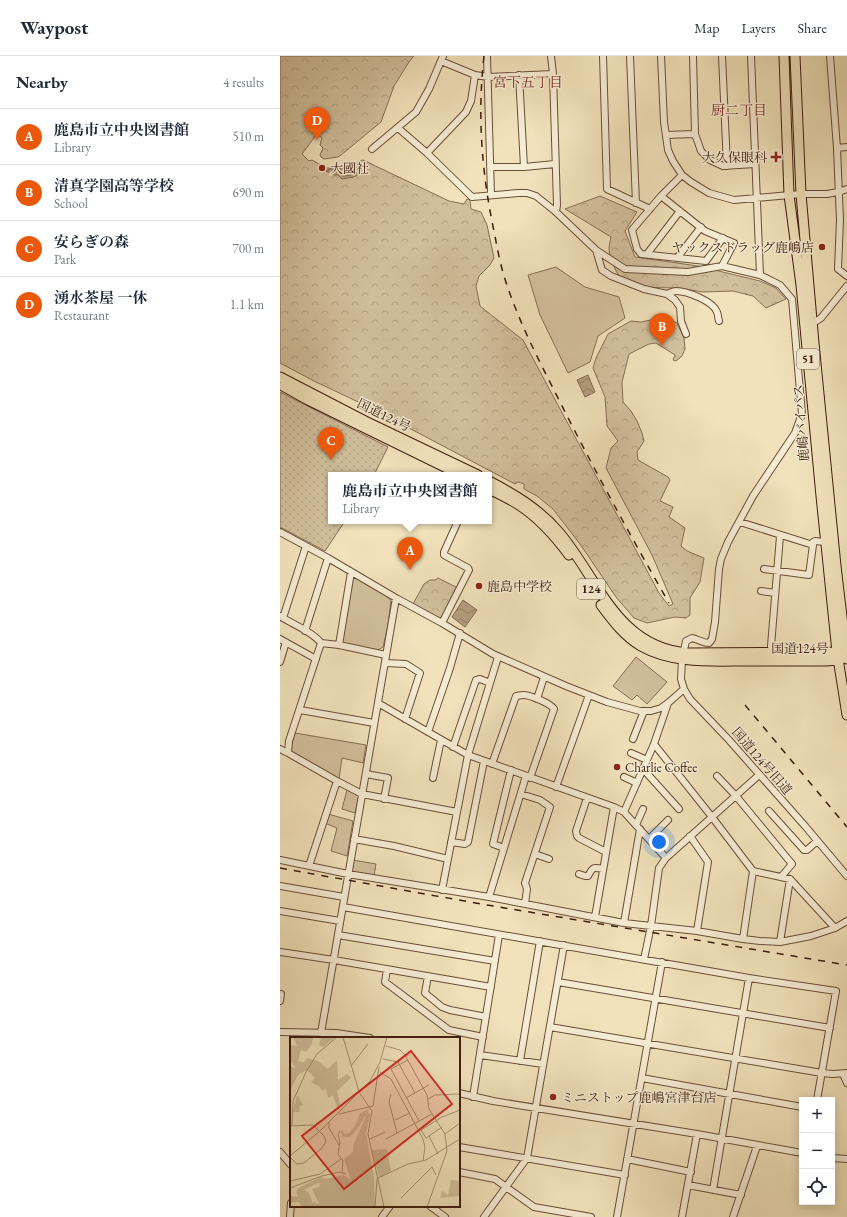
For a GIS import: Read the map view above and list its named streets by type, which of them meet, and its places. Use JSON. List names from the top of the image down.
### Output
{
  "streets": {
    "highway": [
      "51",
      "国道124号",
      "鹿嶋バイパス",
      "124"
    ],
    "street": ["国道124号旧道"]
  },
  "crossings": [
    ["国道124号", "鹿嶋バイパス"],
    ["国道124号", "国道124号旧道"]
  ],
  "districts": ["宮下五丁目", "厨二丁目"],
  "places": {
    "health": ["大久保眼科"],
    "other": [
      "大國社",
      "ヤックスドラッグ鹿嶋店",
      "鹿島中学校",
      "Charlie Coffee",
      "ミニストップ鹿嶋宮津台店"
    ]
  },
  "page": {
    "header": "Waypost",
    "nav": ["Map", "Layers", "Share"],
    "heading": ["Nearby", "4 results"],
    "pins": [
      "D",
      "B",
      "C",
      "A"
    ],
    "list": [
      {
        "mark": "A",
        "name": "鹿島市立中央図書館",
        "note": "Library",
        "value": "510 m"
      },
      {
        "mark": "B",
        "name": "清真学園高等学校",
        "note": "School",
        "value": "690 m"
      },
      {
        "mark": "C",
        "name": "安らぎの森",
        "note": "Park",
        "value": "700 m"
      },
      {
        "mark": "D",
        "name": "湧水茶屋 一休",
        "note": "Restaurant",
        "value": "1.1 km"
      }
    ],
    "popup": ["鹿島市立中央図書館", "Library"],
    "map_buttons": ["+", "−"]
  }
}
